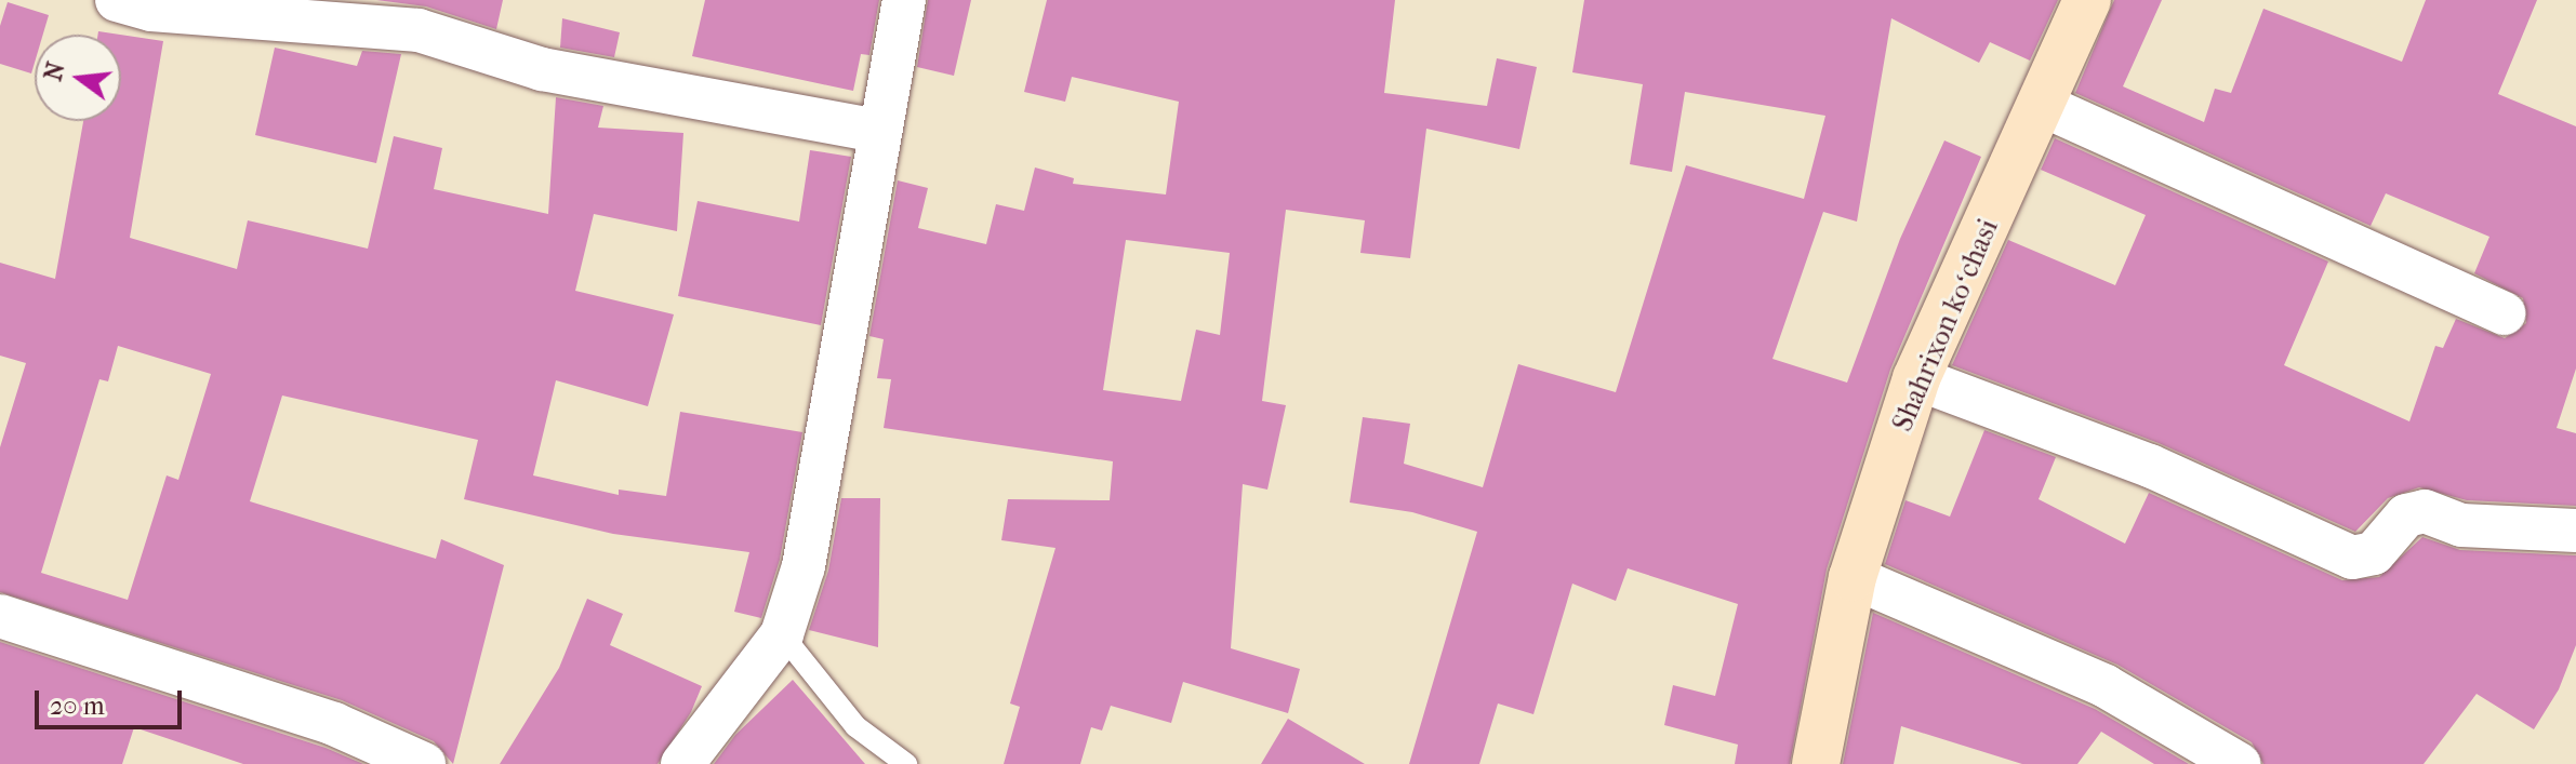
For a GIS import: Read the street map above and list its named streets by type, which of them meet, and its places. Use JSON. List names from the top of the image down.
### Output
{
  "streets": {
    "street": ["Shahrixon koʻchasi"]
  },
  "scale_bar": "20 m",
  "north": "left"
}
